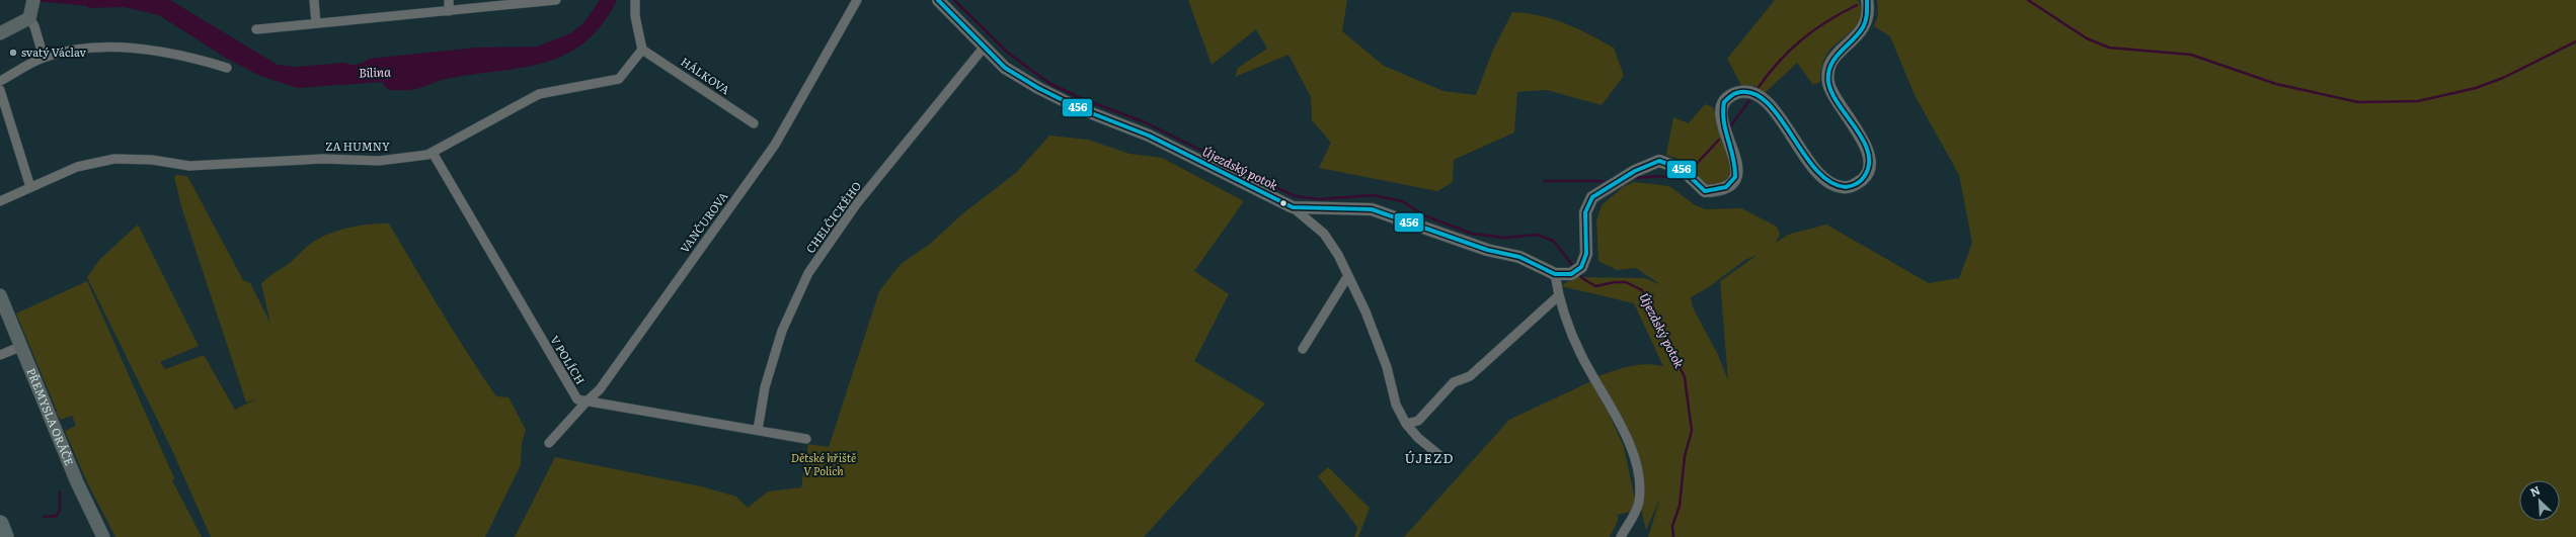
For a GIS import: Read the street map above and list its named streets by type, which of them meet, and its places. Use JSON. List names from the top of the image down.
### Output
{
  "streets": {
    "main road": ["PŘEMYSLA ORÁČE"],
    "street": [
      "HÁLKOVA",
      "ZA HUMNY",
      "CHELČICKÉHO",
      "VANČUROVA",
      "V POLÍCH"
    ]
  },
  "crossings": [
    ["HÁLKOVA", "ZA HUMNY"],
    ["ZA HUMNY", "V POLÍCH"],
    ["CHELČICKÉHO", "V POLÍCH"],
    ["VANČUROVA", "V POLÍCH"]
  ],
  "districts": ["ÚJEZD"],
  "water": ["Bílina", "Újezdský potok"],
  "parks": ["Dětské hřiště V Polích"],
  "places": ["svatý Václav"],
  "lines": ["transit line 456"],
  "north": "top left"
}
